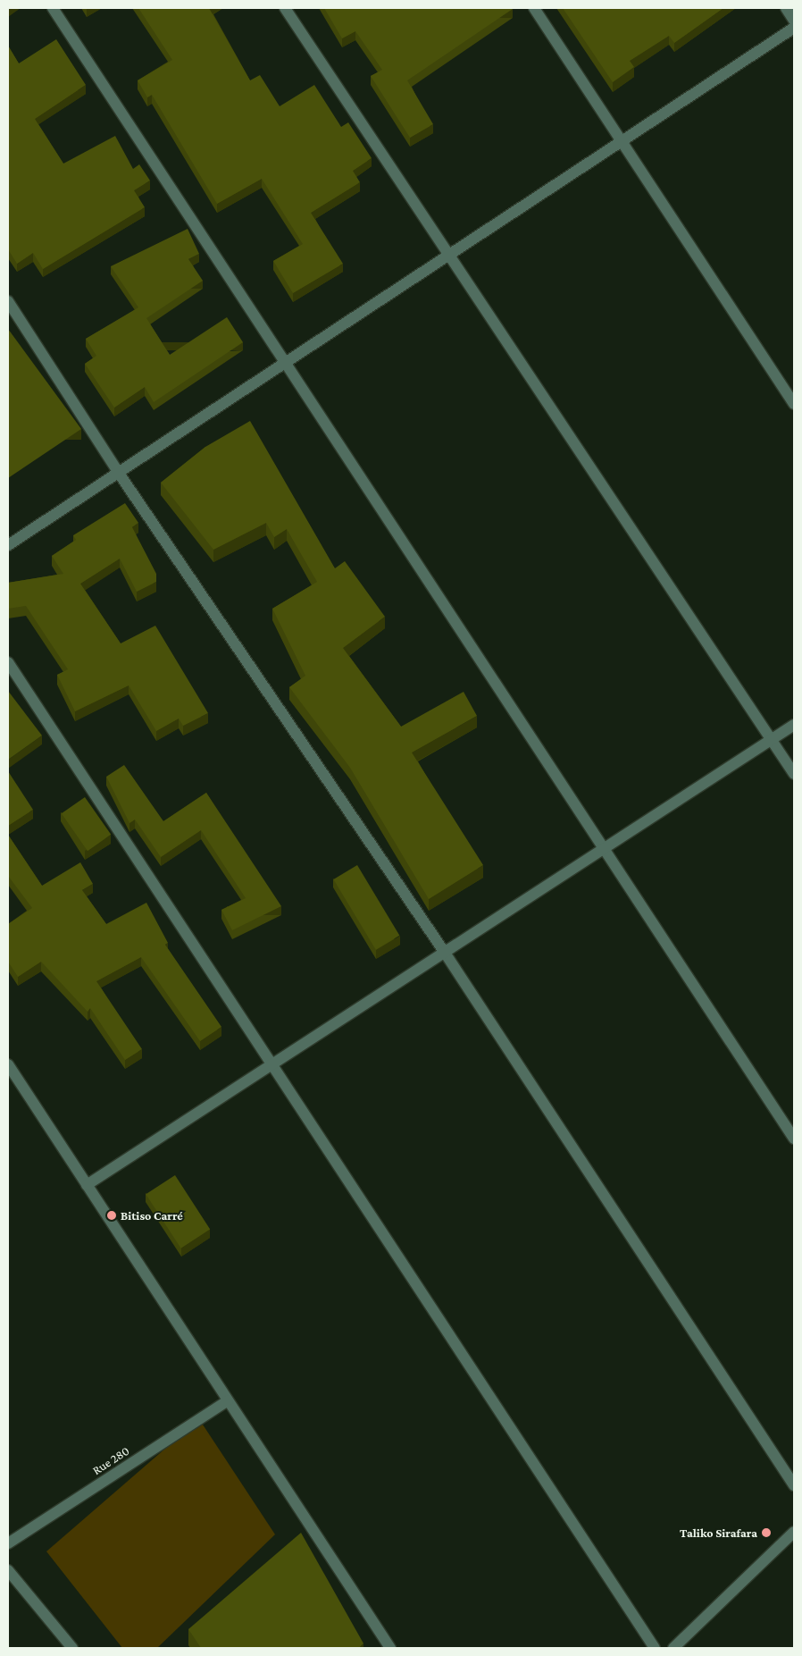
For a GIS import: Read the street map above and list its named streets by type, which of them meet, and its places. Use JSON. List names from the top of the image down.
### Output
{
  "streets": {
    "street": ["Rue 280"]
  },
  "places": ["Bitiso Carré", "Taliko Sirafara"]
}
